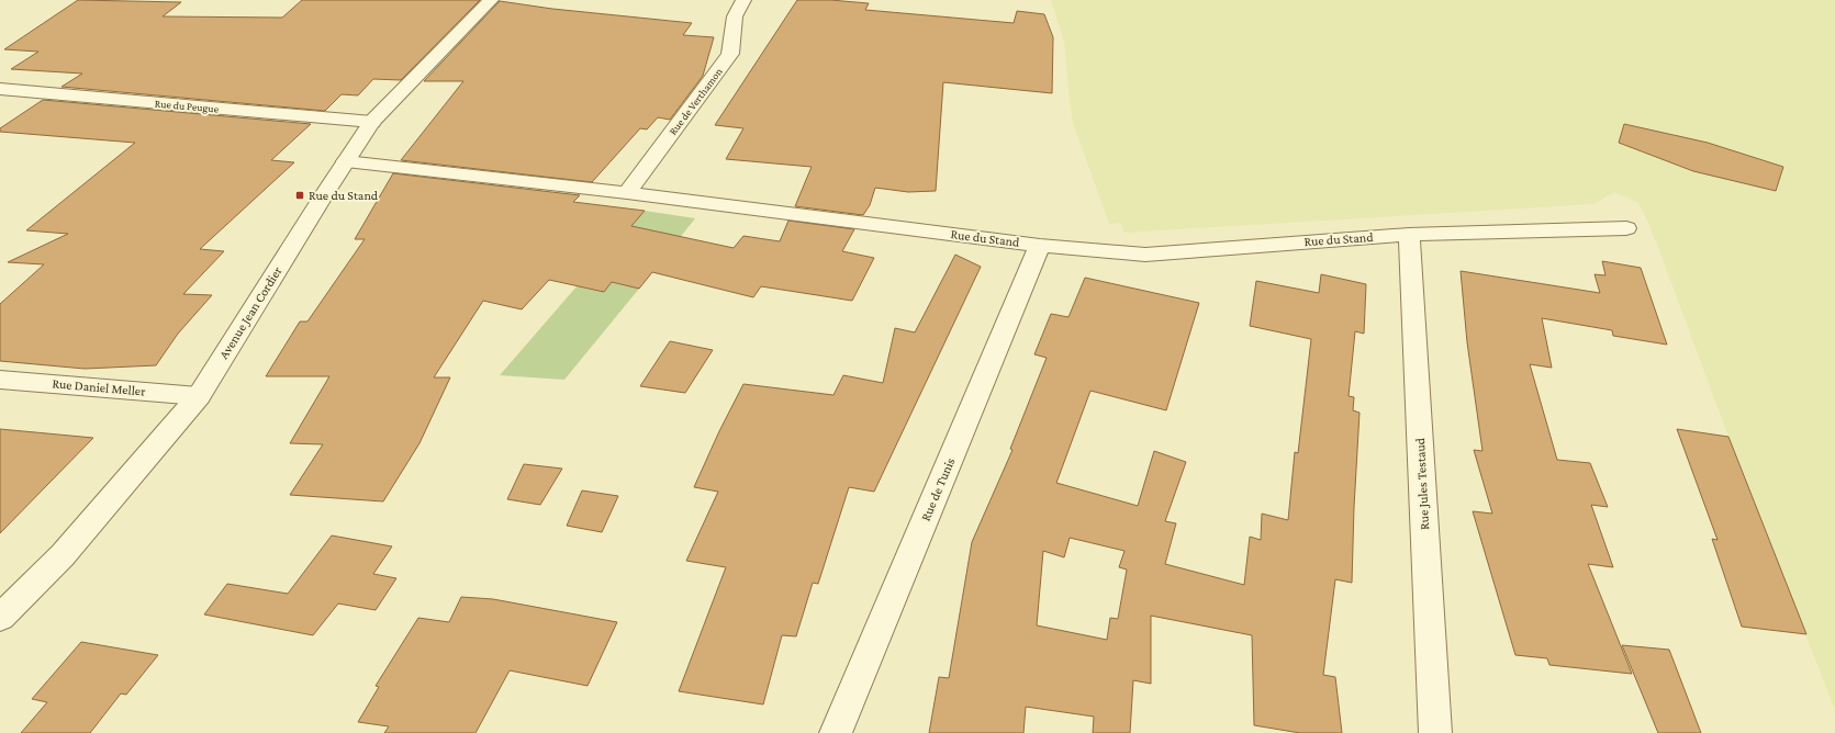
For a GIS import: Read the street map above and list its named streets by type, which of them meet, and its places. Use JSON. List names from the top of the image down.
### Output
{
  "streets": {
    "street": [
      "Rue de Verthamon",
      "Rue du Peugue",
      "Rue du Stand",
      "Avenue Jean Cordier",
      "Rue Daniel Meller",
      "Rue Jules Testaud",
      "Rue de Tunis"
    ]
  },
  "crossings": [
    ["Rue de Verthamon", "Rue du Stand"],
    ["Rue du Peugue", "Avenue Jean Cordier"],
    ["Rue du Stand", "Avenue Jean Cordier"],
    ["Rue du Stand", "Rue Jules Testaud"],
    ["Rue du Stand", "Rue de Tunis"],
    ["Avenue Jean Cordier", "Rue Daniel Meller"]
  ],
  "places": {
    "transit": ["Rue du Stand"]
  }
}
